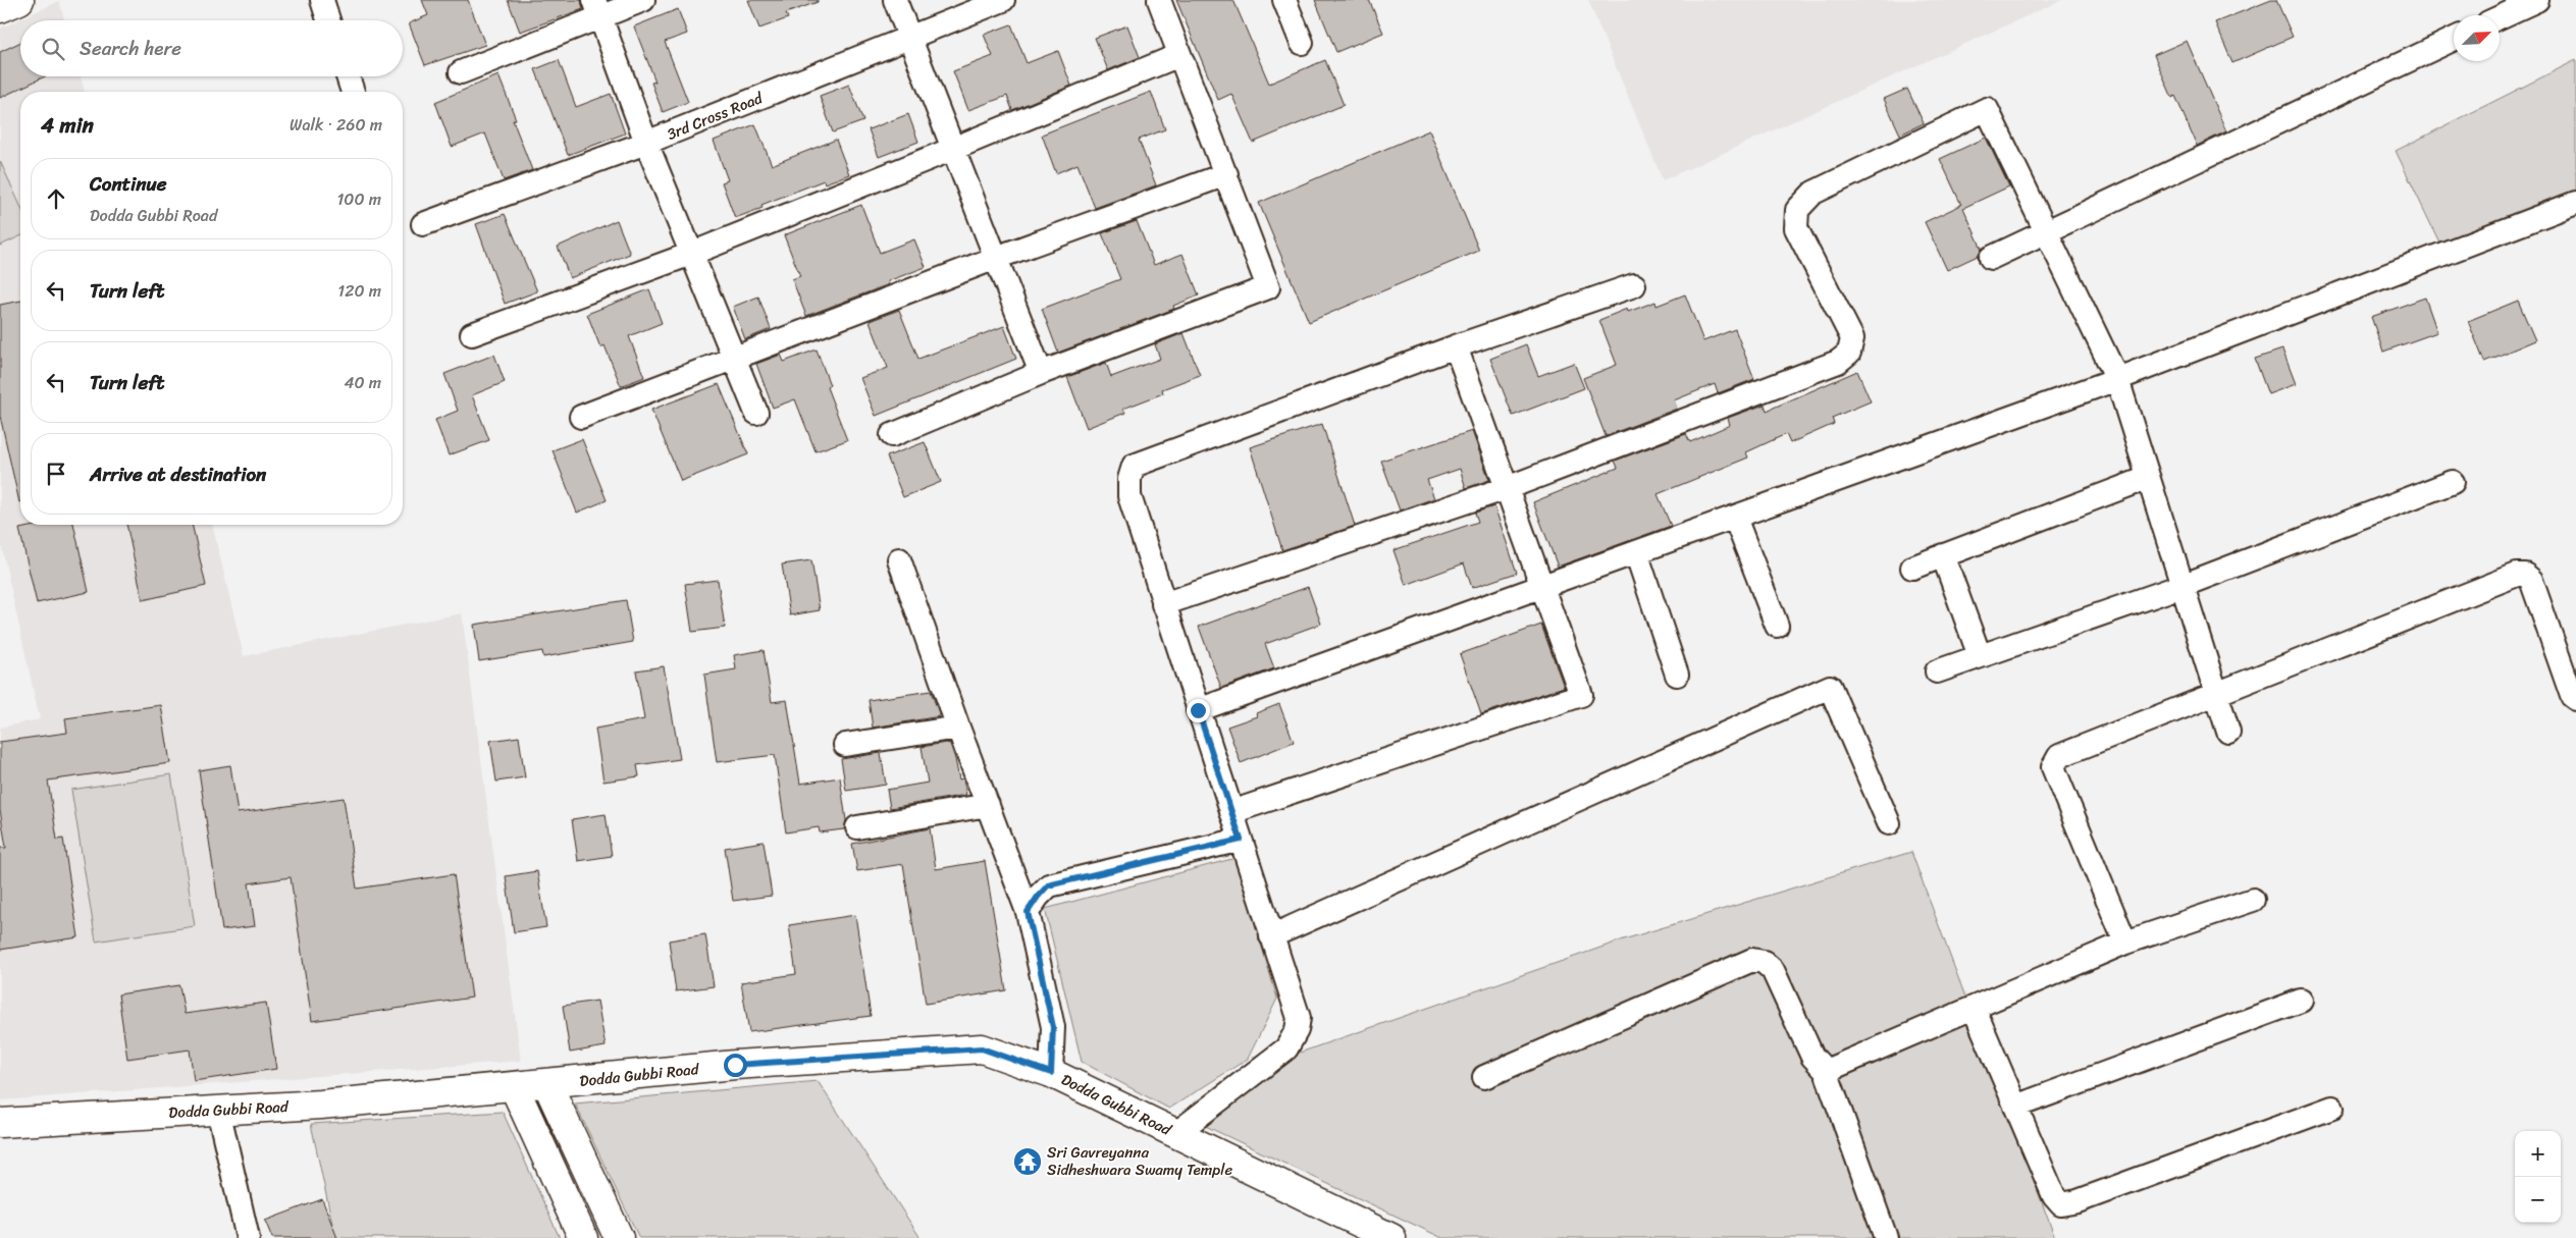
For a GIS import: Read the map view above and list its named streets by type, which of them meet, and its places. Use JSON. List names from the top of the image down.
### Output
{
  "streets": {
    "street": ["3rd Cross Road", "Dodda Gubbi Road"]
  },
  "places": {
    "temple": ["Sri Gavreyanna Sidheshwara Swamy Temple"]
  },
  "north": "top right",
  "page": {
    "search": "Search here",
    "heading": ["4 min", "Walk · 260 m"],
    "list": [
      ["Continue", "Dodda Gubbi Road", "100 m"],
      ["Turn left", "120 m"],
      ["Turn left", "40 m"],
      "Arrive at destination"
    ],
    "map_buttons": ["+", "−"]
  }
}
